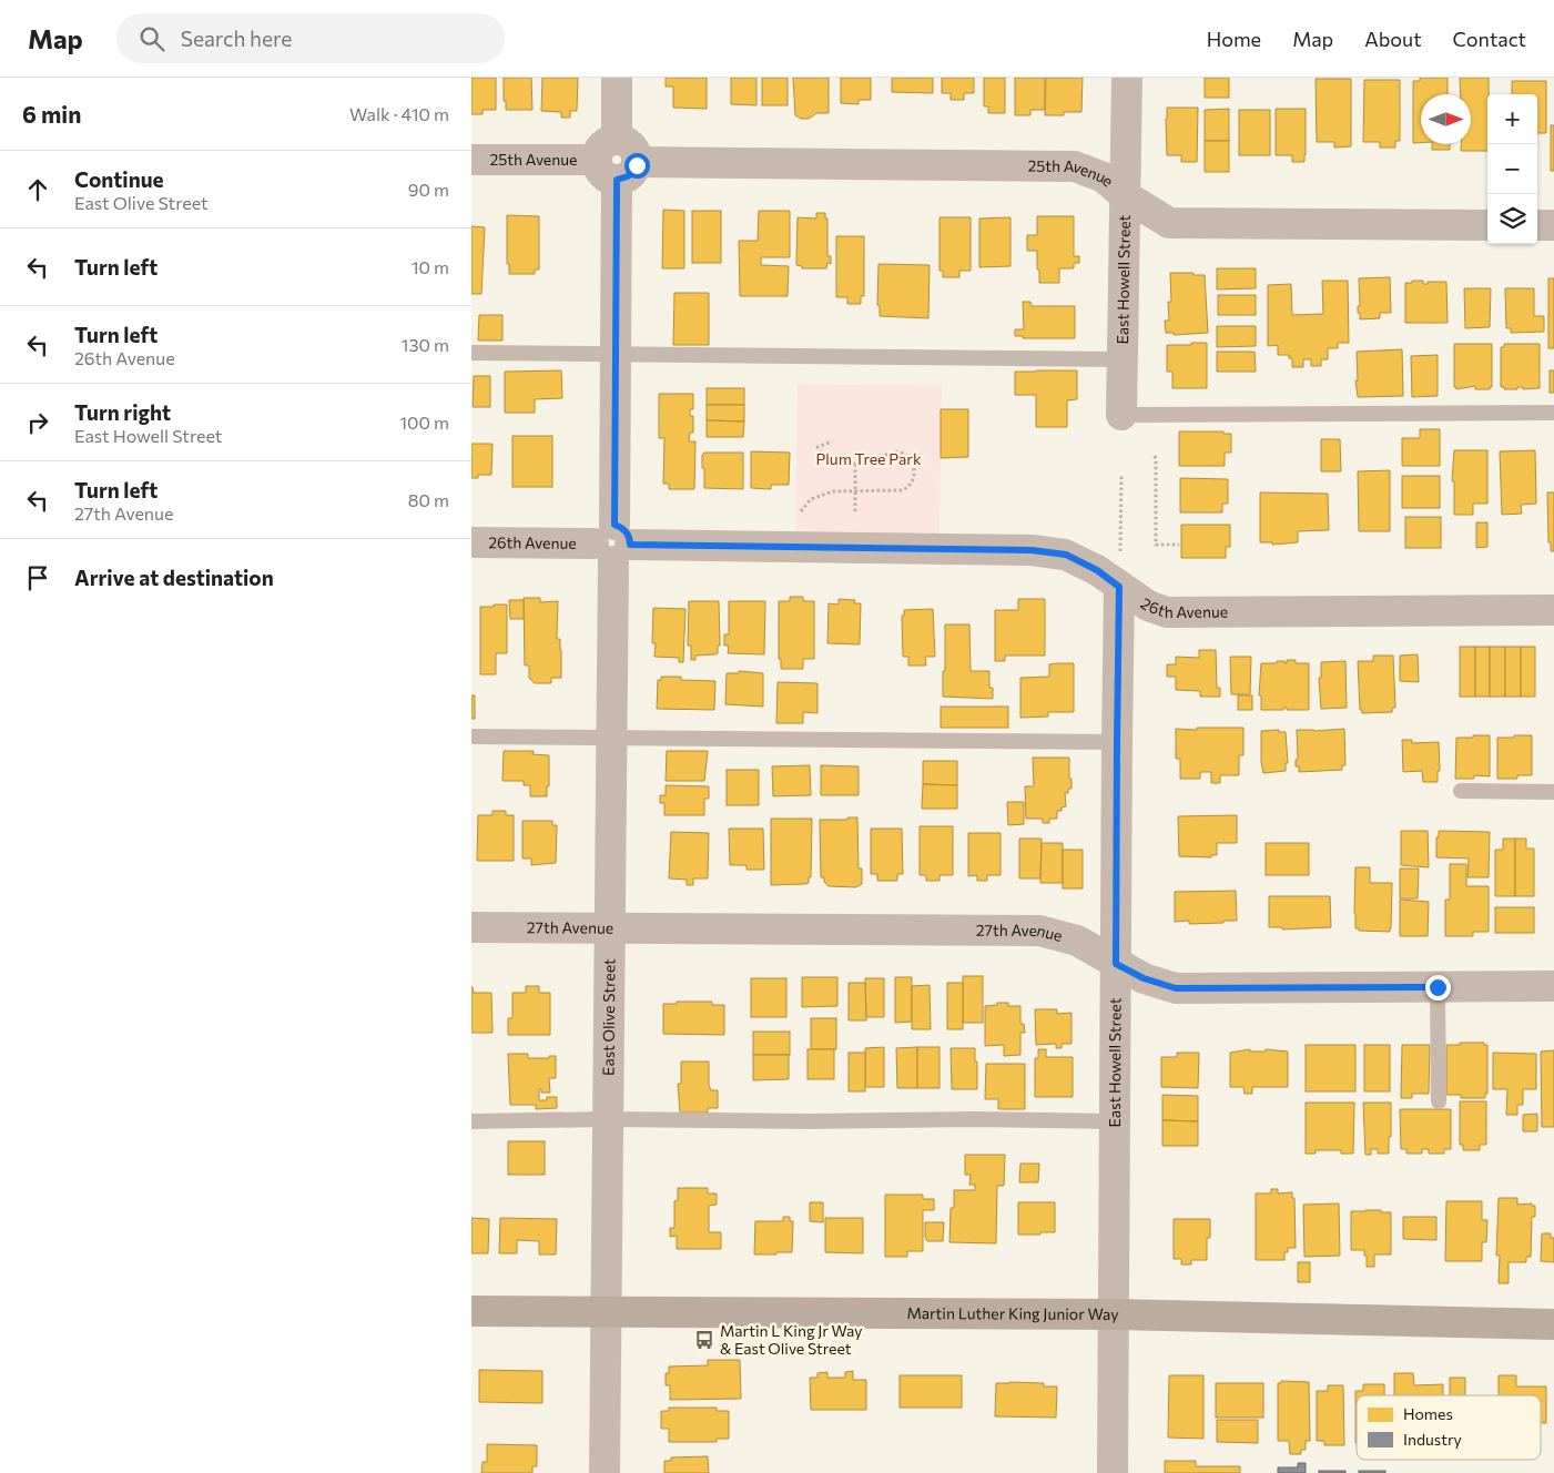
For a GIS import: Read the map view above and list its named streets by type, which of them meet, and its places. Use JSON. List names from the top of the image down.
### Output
{
  "streets": {
    "street": [
      "25th Avenue",
      "East Howell Street",
      "26th Avenue",
      "27th Avenue",
      "East Olive Street",
      "Martin Luther King Junior Way"
    ]
  },
  "crossings": [
    ["25th Avenue", "East Howell Street"],
    ["25th Avenue", "East Olive Street"],
    ["East Howell Street", "26th Avenue"],
    ["East Howell Street", "27th Avenue"],
    ["East Howell Street", "Martin Luther King Junior Way"],
    ["26th Avenue", "East Olive Street"],
    ["27th Avenue", "East Olive Street"],
    ["East Olive Street", "Martin Luther King Junior Way"]
  ],
  "parks": ["Plum Tree Park"],
  "places": {
    "bus stop": ["Martin L King Jr Way & East Olive Street"]
  },
  "legend": ["Homes", "Industry"],
  "north": "right",
  "page": {
    "header": "Map",
    "search": "Search here",
    "nav": [
      "Home",
      "Map",
      "About",
      "Contact"
    ],
    "heading": ["6 min", "Walk · 410 m"],
    "map_buttons": ["+", "−"],
    "list": [
      ["Continue", "East Olive Street", "90 m"],
      ["Turn left", "10 m"],
      ["Turn left", "26th Avenue", "130 m"],
      ["Turn right", "East Howell Street", "100 m"],
      ["Turn left", "27th Avenue", "80 m"],
      "Arrive at destination"
    ]
  }
}
